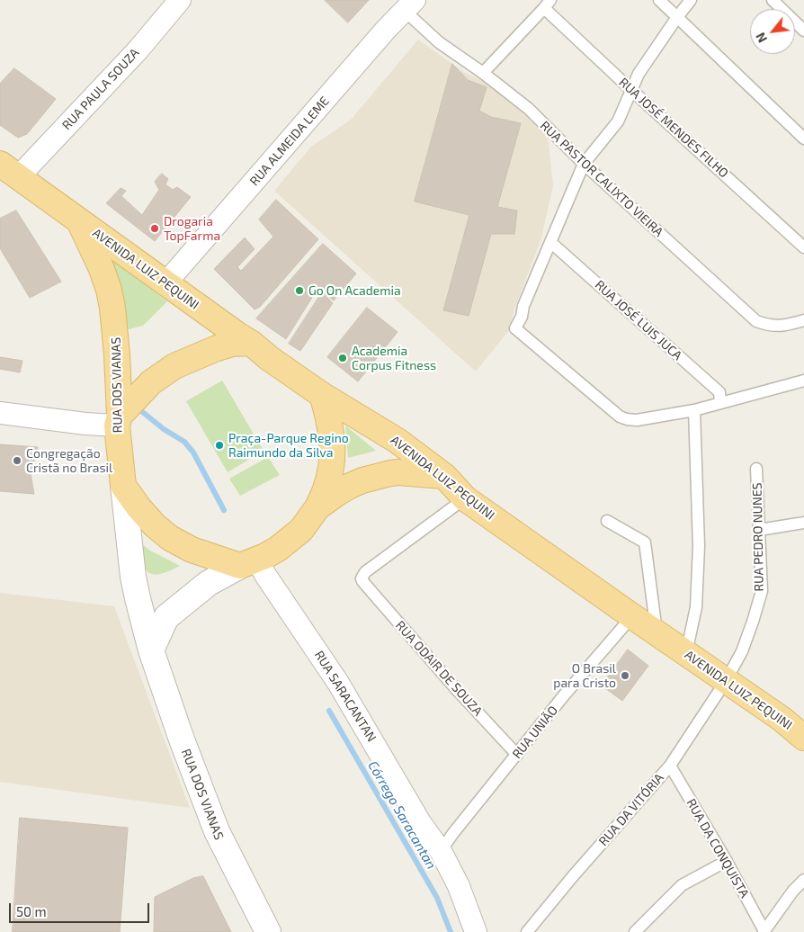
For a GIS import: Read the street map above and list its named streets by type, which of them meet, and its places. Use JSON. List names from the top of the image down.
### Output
{
  "streets": {
    "main road": ["AVENIDA LUIZ PEQUINI", "RUA DOS VIANAS"],
    "street": ["RUA PAULA SOUZA", "RUA ALMEIDA LEME", "RUA SARACANTAN"],
    "lane": [
      "RUA JOSÉ MENDES FILHO",
      "RUA PASTOR CALIXTO VIEIRA",
      "RUA JOSÉ LUIS JUCA",
      "RUA PEDRO NUNES",
      "RUA ODAIR DE SOUZA",
      "RUA UNIÃO",
      "RUA DA VITÓRIA",
      "RUA DA CONQUISTA"
    ]
  },
  "crossings": [
    ["RUA PAULA SOUZA", "RUA DOS VIANAS"],
    ["RUA ALMEIDA LEME", "RUA PASTOR CALIXTO VIEIRA"],
    ["RUA ALMEIDA LEME", "AVENIDA LUIZ PEQUINI"],
    ["AVENIDA LUIZ PEQUINI", "RUA DOS VIANAS"],
    ["AVENIDA LUIZ PEQUINI", "RUA PEDRO NUNES"],
    ["AVENIDA LUIZ PEQUINI", "RUA ODAIR DE SOUZA"],
    ["AVENIDA LUIZ PEQUINI", "RUA UNIÃO"],
    ["AVENIDA LUIZ PEQUINI", "RUA DA VITÓRIA"],
    ["RUA PEDRO NUNES", "RUA DA VITÓRIA"],
    ["RUA ODAIR DE SOUZA", "RUA UNIÃO"],
    ["RUA SARACANTAN", "RUA UNIÃO"],
    ["RUA DA VITÓRIA", "RUA DA CONQUISTA"]
  ],
  "water": ["Córrego Saracantan"],
  "places": [
    "Drogaria TopFarma",
    "Go On Academia",
    "Academia Corpus Fitness",
    "Praça-Parque Regino Raimundo da Silva",
    "Congregação Cristã no Brasil",
    "O Brasil para Cristo"
  ],
  "scale_bar": "50 m",
  "north": "bottom left"
}
